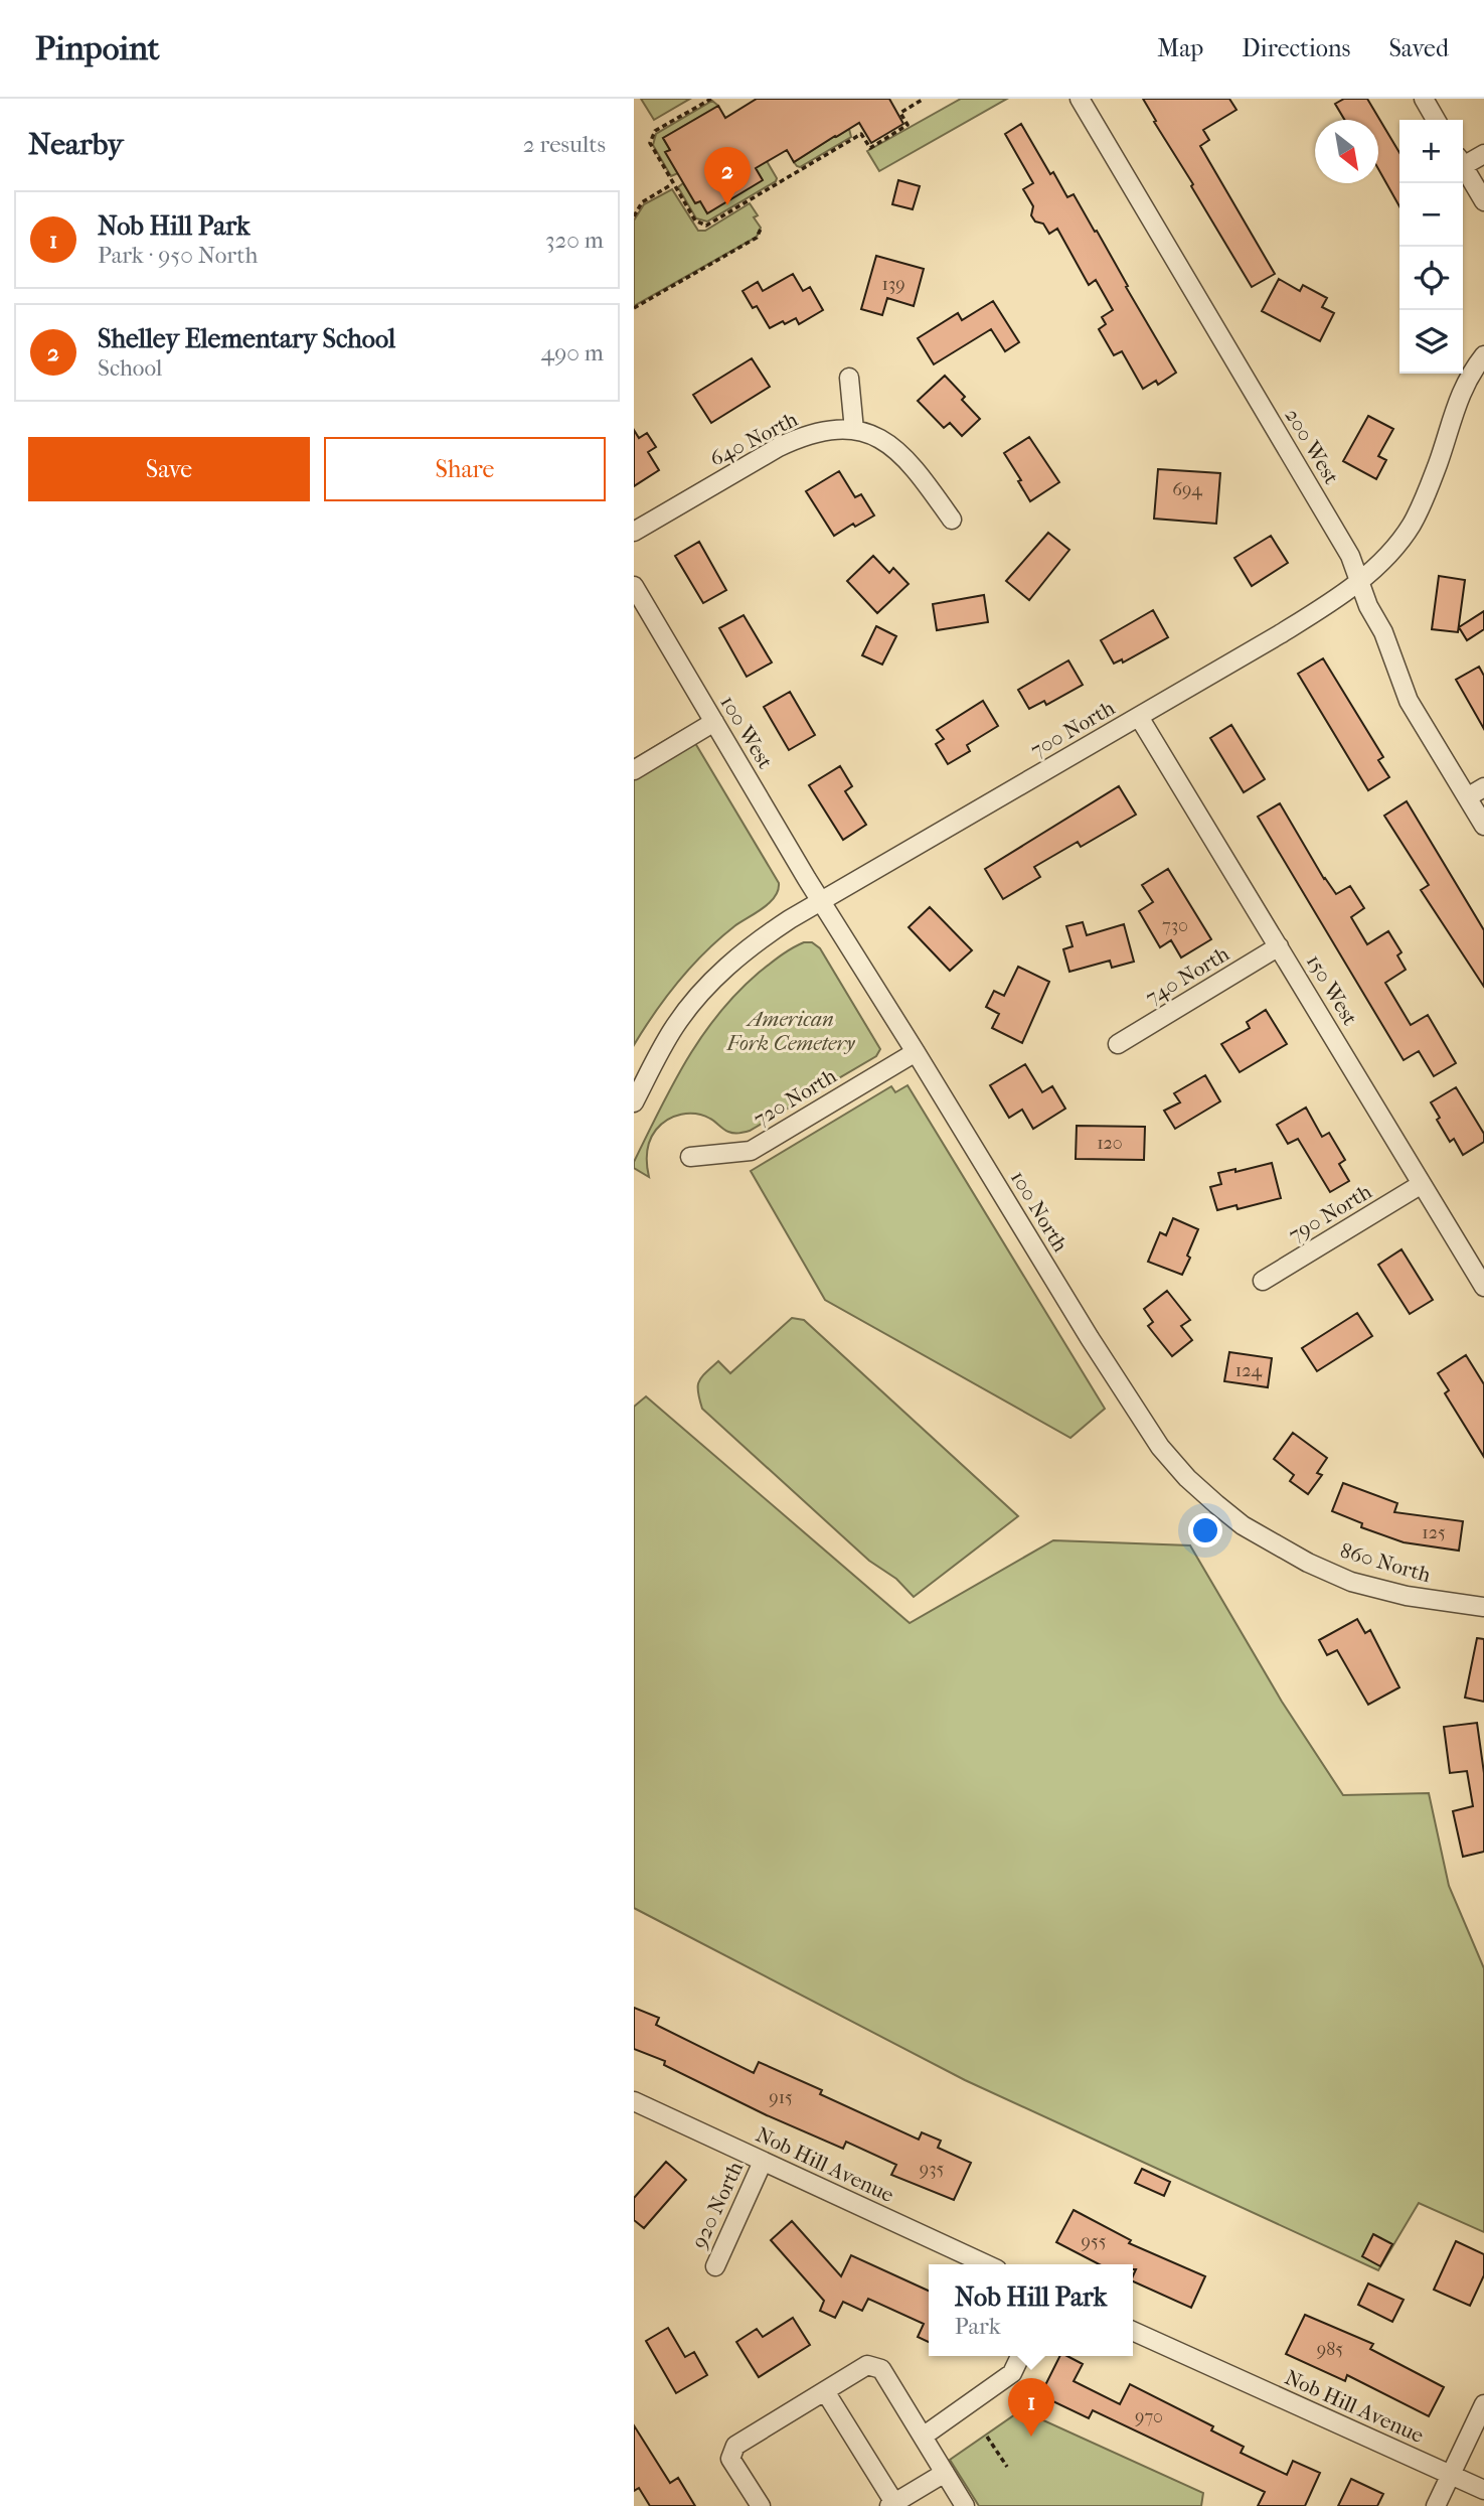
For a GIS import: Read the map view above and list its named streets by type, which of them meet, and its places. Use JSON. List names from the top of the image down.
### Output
{
  "streets": {
    "street": [
      "640 North",
      "200 West",
      "700 North",
      "100 West",
      "740 North",
      "150 West",
      "720 North",
      "100 North",
      "790 North",
      "860 North",
      "Nob Hill Avenue",
      "920 North"
    ]
  },
  "crossings": [
    ["200 West", "700 North"],
    ["700 North", "100 West"],
    ["700 North", "150 West"],
    ["700 North", "100 North"],
    ["100 West", "100 North"],
    ["740 North", "150 West"],
    ["150 West", "790 North"],
    ["720 North", "100 North"],
    ["100 North", "860 North"],
    ["Nob Hill Avenue", "920 North"]
  ],
  "parks": ["American Fork Cemetery"],
  "house_numbers": [
    "139",
    "694",
    "730",
    "120",
    "124",
    "125",
    "915",
    "935",
    "955",
    "985",
    "970"
  ],
  "north": "bottom right",
  "page": {
    "header": "Pinpoint",
    "nav": ["Map", "Directions", "Saved"],
    "heading": ["Nearby", "2 results"],
    "map_buttons": ["+", "−"],
    "pins": ["2", "1"],
    "list": [
      {
        "mark": "1",
        "name": "Nob Hill Park",
        "note": "Park · 950 North",
        "value": "320 m"
      },
      {
        "mark": "2",
        "name": "Shelley Elementary School",
        "note": "School",
        "value": "490 m"
      }
    ],
    "buttons": ["Save", "Share"],
    "popup": ["Nob Hill Park", "Park"]
  }
}
